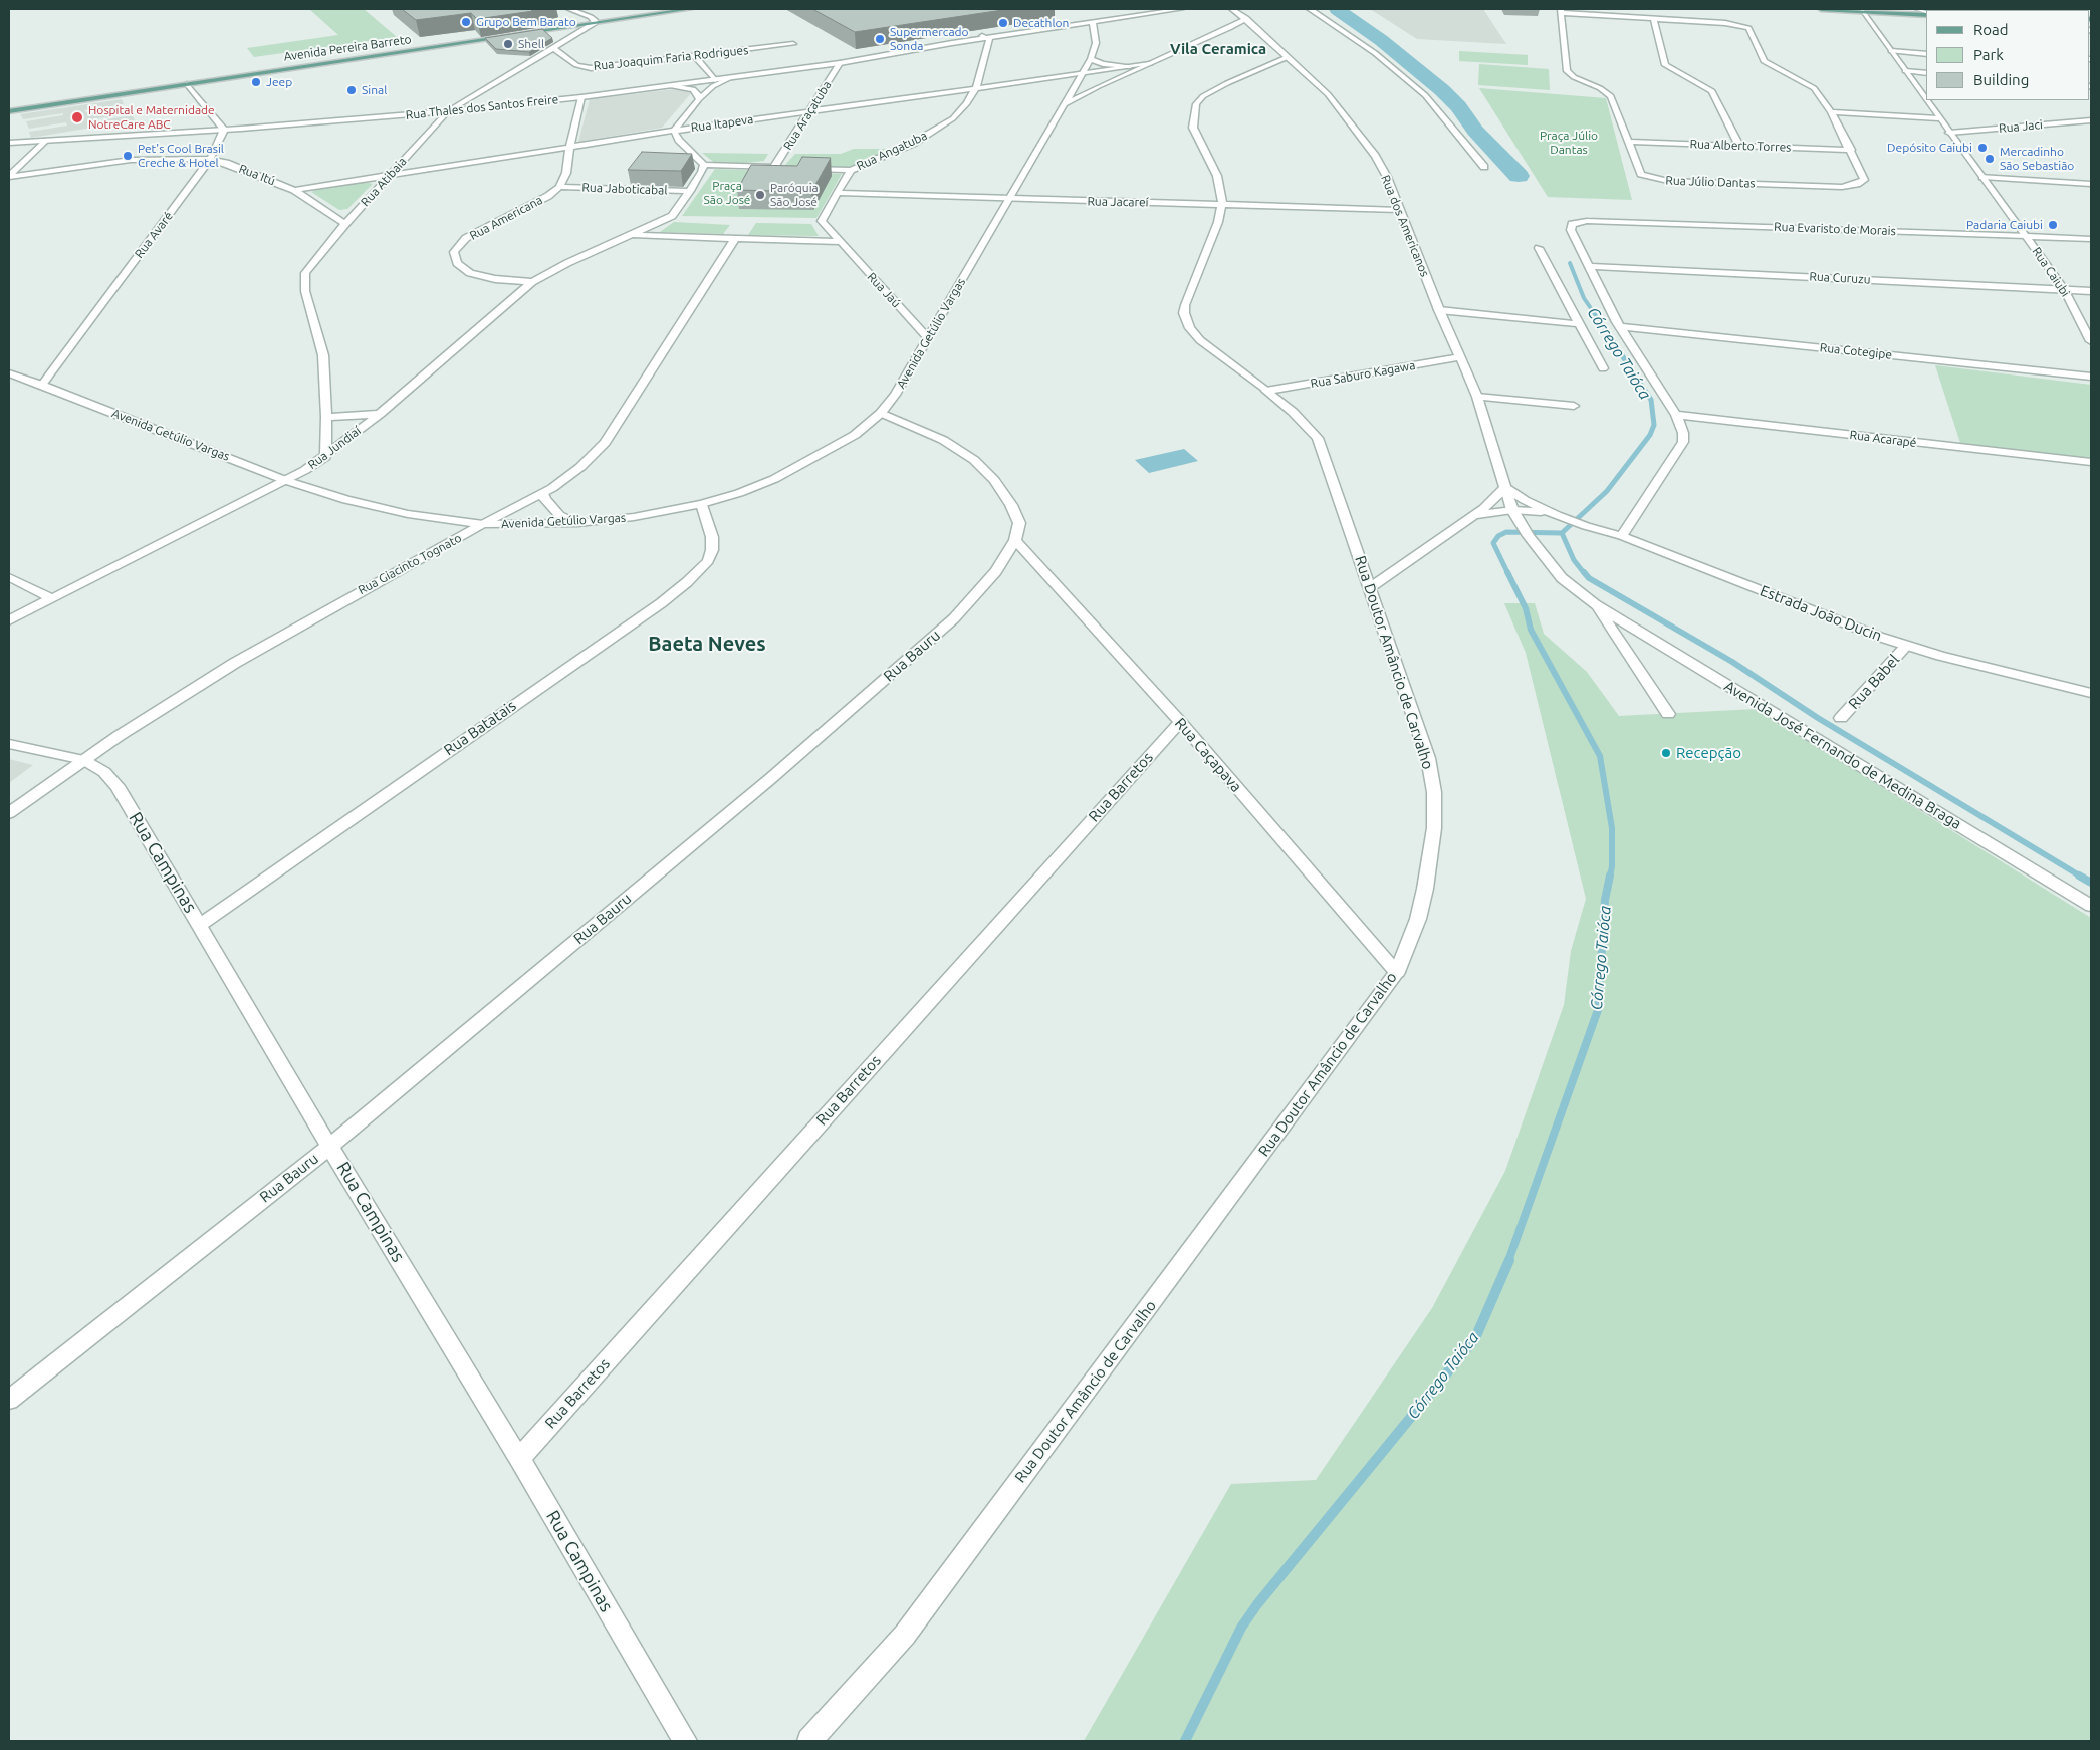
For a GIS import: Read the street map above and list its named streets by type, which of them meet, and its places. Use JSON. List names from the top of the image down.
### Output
{
  "streets": {
    "main road": ["Avenida Pereira Barreto"],
    "street": [
      "Rua Joaquim Faria Rodrigues",
      "Rua Thales dos Santos Freire",
      "Rua Araçatuba",
      "Rua Itapeva",
      "Rua Jaci",
      "Rua Alberto Torres",
      "Rua Angatuba",
      "Rua Itú",
      "Rua Atibaia",
      "Rua Júlio Dantas",
      "Rua Jaboticabal",
      "Rua Jacareí",
      "Rua Americana",
      "Rua dos Americanos",
      "Rua Evaristo de Morais",
      "Rua Avaré",
      "Rua Caiubi",
      "Rua Curuzu",
      "Rua Jaú",
      "Avenida Getúlio Vargas",
      "Rua Cotegipe",
      "Rua Saburo Kagawa",
      "Rua Acarapé",
      "Rua Jundiaí",
      "Rua Giacinto Tognato",
      "Estrada João Ducin",
      "Rua Bauru",
      "Rua Doutor Amâncio de Carvalho",
      "Rua Babel",
      "Rua Batatais",
      "Rua Caçapava",
      "Avenida José Fernando de Medina Braga",
      "Rua Barretos",
      "Rua Campinas"
    ]
  },
  "crossings": [
    ["Avenida Pereira Barreto", "Rua Atibaia"],
    ["Rua Joaquim Faria Rodrigues", "Rua Atibaia"],
    ["Rua Thales dos Santos Freire", "Rua Araçatuba"],
    ["Rua Thales dos Santos Freire", "Rua Angatuba"],
    ["Rua Thales dos Santos Freire", "Rua Atibaia"],
    ["Rua Thales dos Santos Freire", "Rua Americana"],
    ["Rua Thales dos Santos Freire", "Rua Avaré"],
    ["Rua Thales dos Santos Freire", "Avenida Getúlio Vargas"],
    ["Rua Araçatuba", "Rua Itapeva"],
    ["Rua Itapeva", "Rua Angatuba"],
    ["Rua Itapeva", "Rua Itú"],
    ["Rua Itapeva", "Rua Atibaia"],
    ["Rua Itapeva", "Rua Americana"],
    ["Rua Itapeva", "Avenida Getúlio Vargas"],
    ["Rua Jaci", "Rua Caiubi"],
    ["Rua Alberto Torres", "Rua Júlio Dantas"],
    ["Rua Itú", "Rua Atibaia"],
    ["Rua Itú", "Rua Avaré"],
    ["Rua Atibaia", "Rua Jundiaí"],
    ["Rua Jaboticabal", "Rua Americana"],
    ["Rua Jacareí", "Rua dos Americanos"],
    ["Rua Jacareí", "Avenida Getúlio Vargas"],
    ["Rua Jacareí", "Rua Doutor Amâncio de Carvalho"],
    ["Rua Americana", "Rua Jundiaí"],
    ["Rua dos Americanos", "Rua Saburo Kagawa"],
    ["Rua dos Americanos", "Estrada João Ducin"],
    ["Rua dos Americanos", "Rua Doutor Amâncio de Carvalho"],
    ["Rua dos Americanos", "Avenida José Fernando de Medina Braga"],
    ["Rua Evaristo de Morais", "Rua Caiubi"],
    ["Rua Evaristo de Morais", "Rua Curuzu"],
    ["Rua Avaré", "Avenida Getúlio Vargas"],
    ["Rua Caiubi", "Rua Curuzu"],
    ["Rua Jaú", "Avenida Getúlio Vargas"],
    ["Avenida Getúlio Vargas", "Rua Jundiaí"],
    ["Avenida Getúlio Vargas", "Rua Giacinto Tognato"],
    ["Avenida Getúlio Vargas", "Rua Batatais"],
    ["Rua Saburo Kagawa", "Rua Doutor Amâncio de Carvalho"],
    ["Rua Giacinto Tognato", "Rua Campinas"],
    ["Estrada João Ducin", "Rua Babel"],
    ["Estrada João Ducin", "Avenida José Fernando de Medina Braga"],
    ["Rua Bauru", "Rua Caçapava"],
    ["Rua Bauru", "Rua Campinas"],
    ["Rua Doutor Amâncio de Carvalho", "Rua Caçapava"],
    ["Rua Batatais", "Rua Campinas"],
    ["Rua Caçapava", "Rua Barretos"],
    ["Rua Barretos", "Rua Campinas"]
  ],
  "districts": ["Vila Ceramica", "Baeta Neves"],
  "water": ["Córrego Taióca"],
  "parks": ["Praça Júlio Dantas", "Praça São José"],
  "places": [
    "Grupo Bem Barato",
    "Decathlon",
    "Supermercado Sonda",
    "Shell",
    "Jeep",
    "Sinal",
    "Hospital e Maternidade NotreCare ABC",
    "Depósito Caiubi",
    "Pet's Cool Brasil Creche & Hotel",
    "Mercadinho São Sebastião",
    "Paróquia São José",
    "Padaria Caiubi",
    "Recepção"
  ],
  "legend": ["Road", "Park", "Building"]
}
